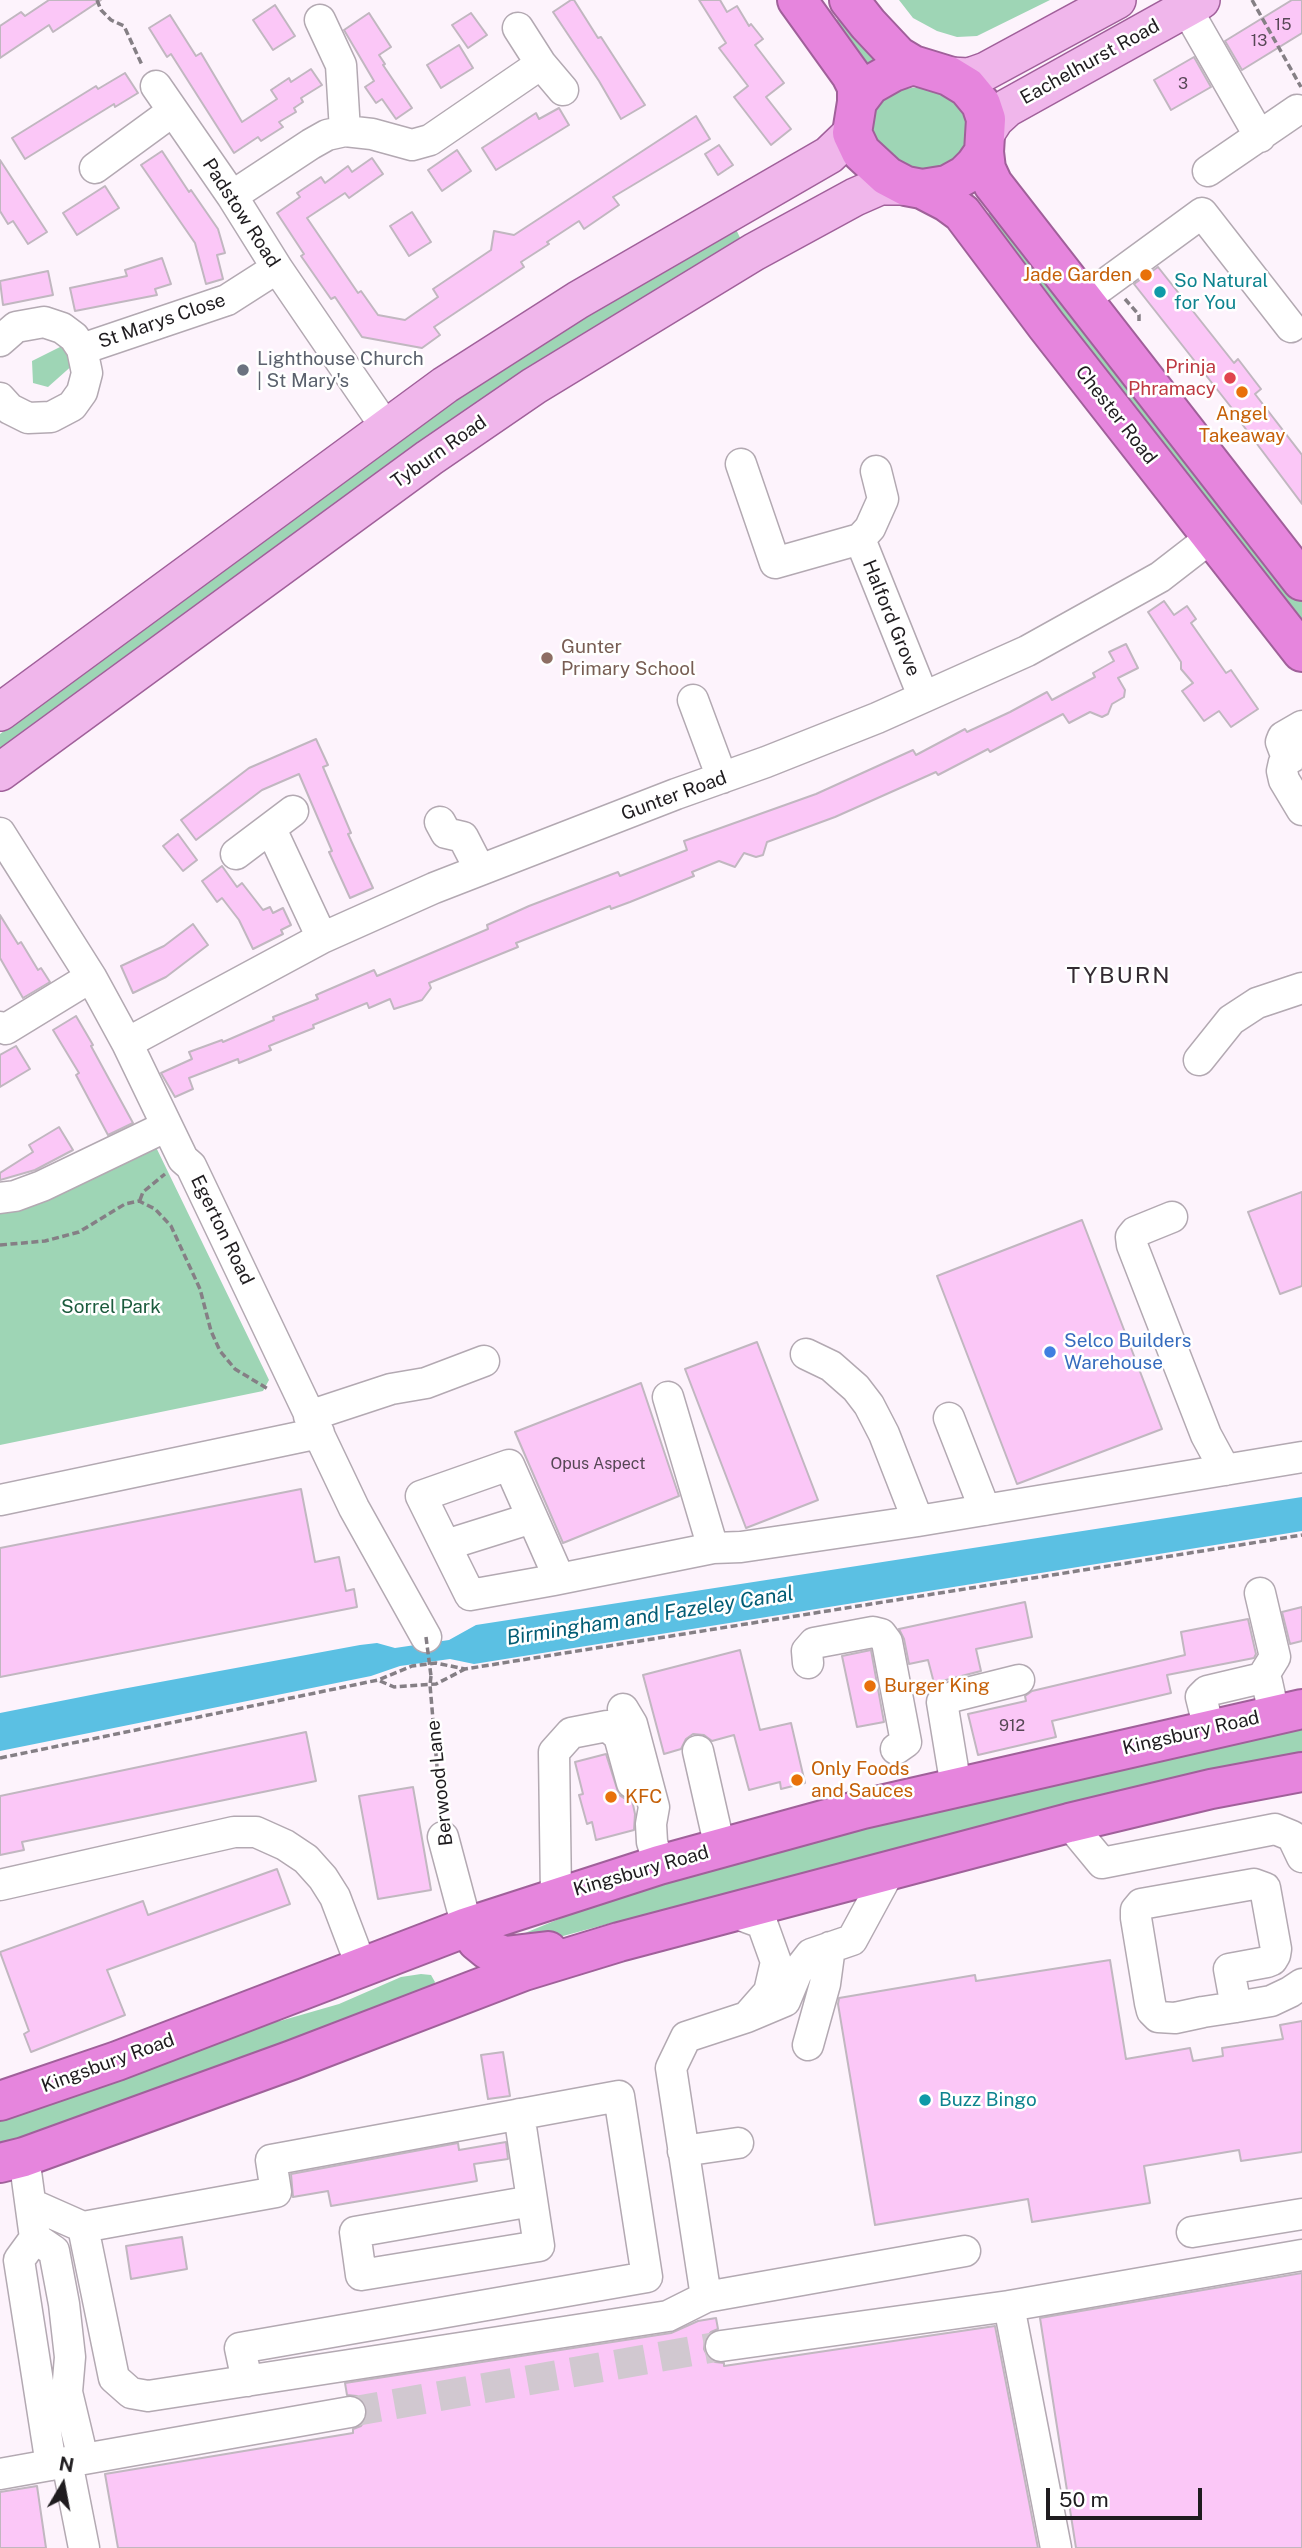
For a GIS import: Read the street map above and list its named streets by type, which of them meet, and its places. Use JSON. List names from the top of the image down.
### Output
{
  "streets": {
    "highway": ["Chester Road", "Kingsbury Road"],
    "main road": ["Eachelhurst Road", "Tyburn Road"],
    "street": [
      "Padstow Road",
      "St Marys Close",
      "Halford Grove",
      "Gunter Road",
      "Egerton Road",
      "Berwood Lane"
    ]
  },
  "crossings": [
    ["Eachelhurst Road", "Chester Road"],
    ["Eachelhurst Road", "Tyburn Road"],
    ["Padstow Road", "St Marys Close"],
    ["Chester Road", "Tyburn Road"],
    ["Chester Road", "Gunter Road"],
    ["Halford Grove", "Gunter Road"],
    ["Gunter Road", "Egerton Road"],
    ["Egerton Road", "Berwood Lane"],
    ["Kingsbury Road", "Berwood Lane"]
  ],
  "districts": ["TYBURN"],
  "water": ["Birmingham and Fazeley Canal"],
  "parks": ["Sorrel Park"],
  "places": [
    "Jade Garden",
    "So Natural for You",
    "Lighthouse Church | St Mary's",
    "Prinja Phramacy",
    "Angel Takeaway",
    "Gunter Primary School",
    "Selco Builders Warehouse",
    "Burger King",
    "Only Foods and Sauces",
    "KFC",
    "Buzz Bingo"
  ],
  "house_numbers": [
    "15",
    "13",
    "3",
    "Opus Aspect",
    "912"
  ],
  "scale_bar": "50 m",
  "north": "top"
}
